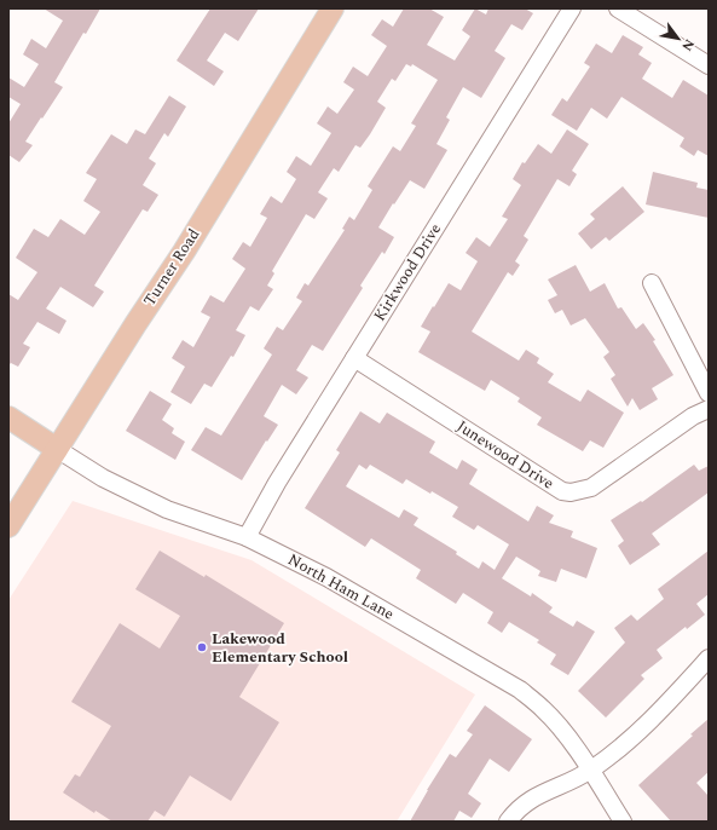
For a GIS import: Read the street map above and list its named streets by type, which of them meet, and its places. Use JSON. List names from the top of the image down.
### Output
{
  "streets": {
    "main road": ["Turner Road", "North Ham Lane"],
    "street": ["Kirkwood Drive", "Junewood Drive"]
  },
  "crossings": [
    ["Turner Road", "North Ham Lane"],
    ["Kirkwood Drive", "Junewood Drive"],
    ["Kirkwood Drive", "North Ham Lane"]
  ],
  "places": ["Lakewood Elementary School"],
  "north": "bottom right"
}
